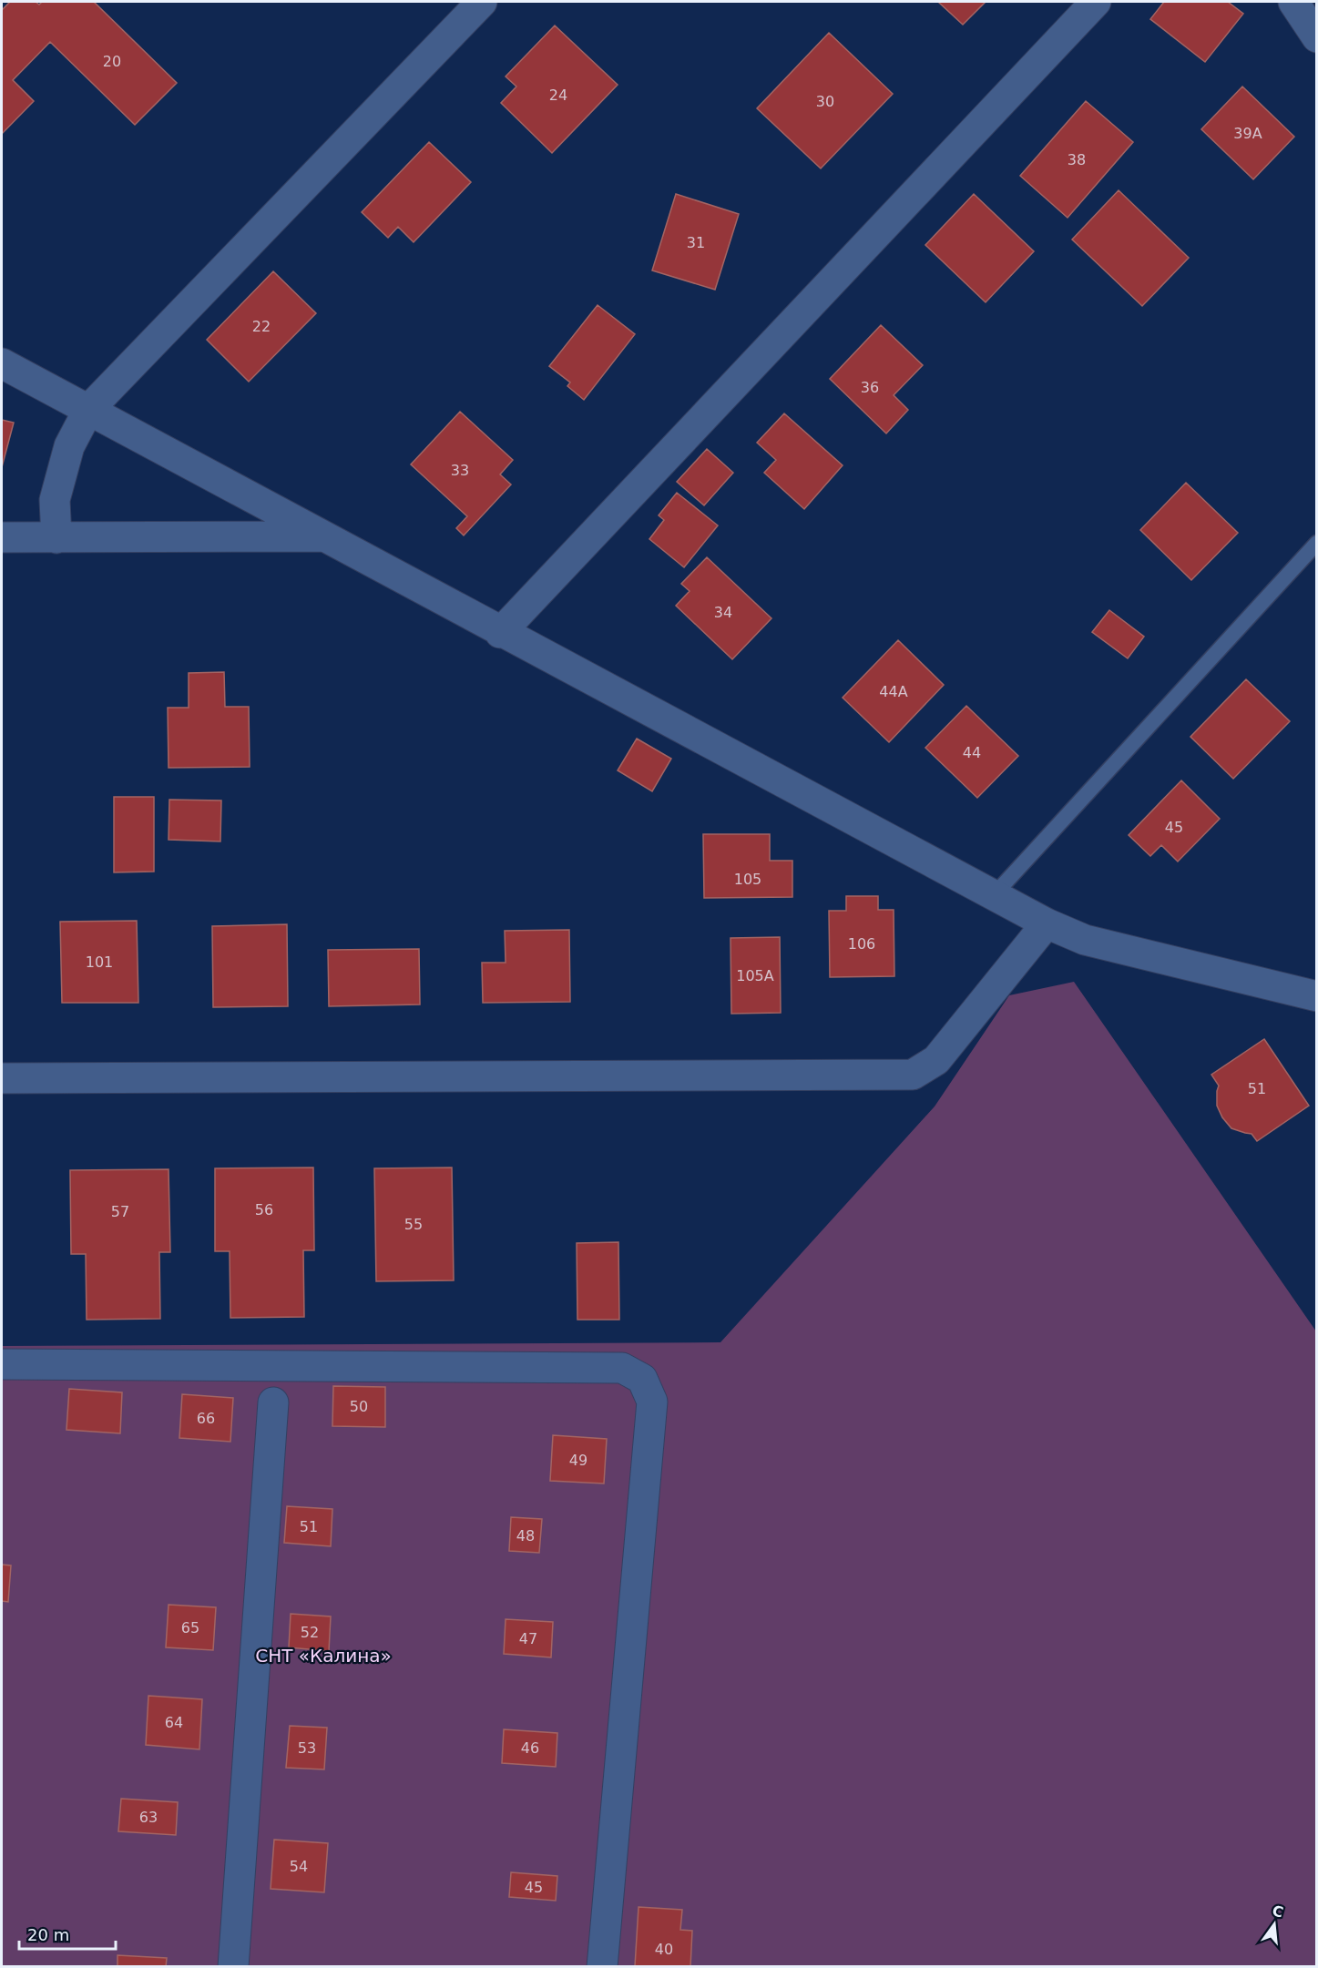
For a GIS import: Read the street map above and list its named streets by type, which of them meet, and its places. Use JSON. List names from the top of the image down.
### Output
{
  "parks": ["СНТ «Калина»"],
  "house_numbers": [
    "20",
    "24",
    "30",
    "39А",
    "38",
    "31",
    "22",
    "36",
    "33",
    "34",
    "44А",
    "44",
    "45",
    "105",
    "106",
    "101",
    "105А",
    "51",
    "56",
    "57",
    "55",
    "50",
    "66",
    "49",
    "51",
    "48",
    "65",
    "52",
    "47",
    "64",
    "53",
    "46",
    "63",
    "54",
    "45",
    "40"
  ],
  "scale_bar": "20 m",
  "north": "top"
}
